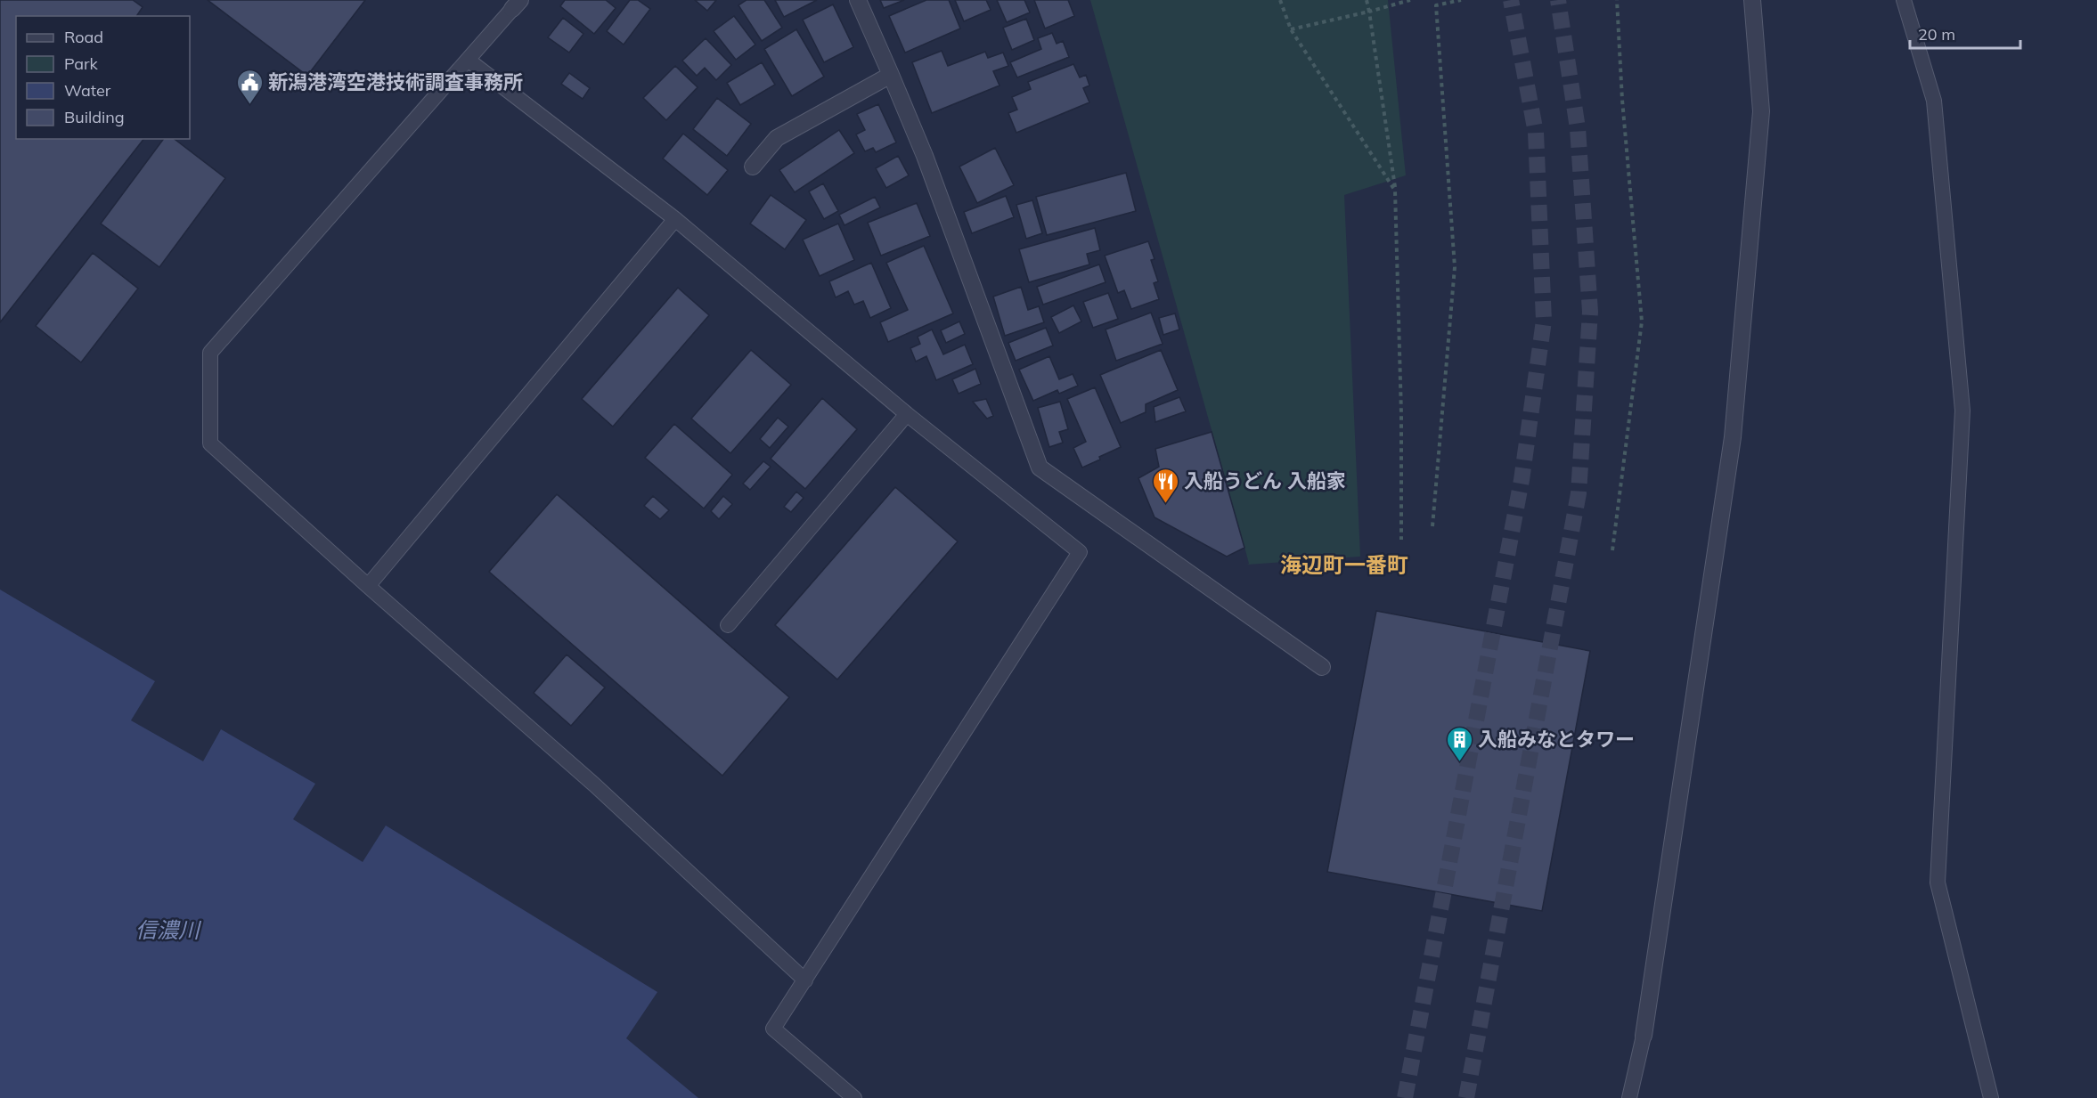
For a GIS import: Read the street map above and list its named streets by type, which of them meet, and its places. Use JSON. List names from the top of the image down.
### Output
{
  "districts": ["海辺町一番町"],
  "water": ["信濃川"],
  "places": {
    "public building": ["新潟港湾空港技術調査事務所"],
    "restaurant": ["入船うどん 入船家"],
    "building": ["入船みなとタワー"]
  },
  "legend": [
    "Road",
    "Park",
    "Water",
    "Building"
  ],
  "scale_bar": "20 m"
}
